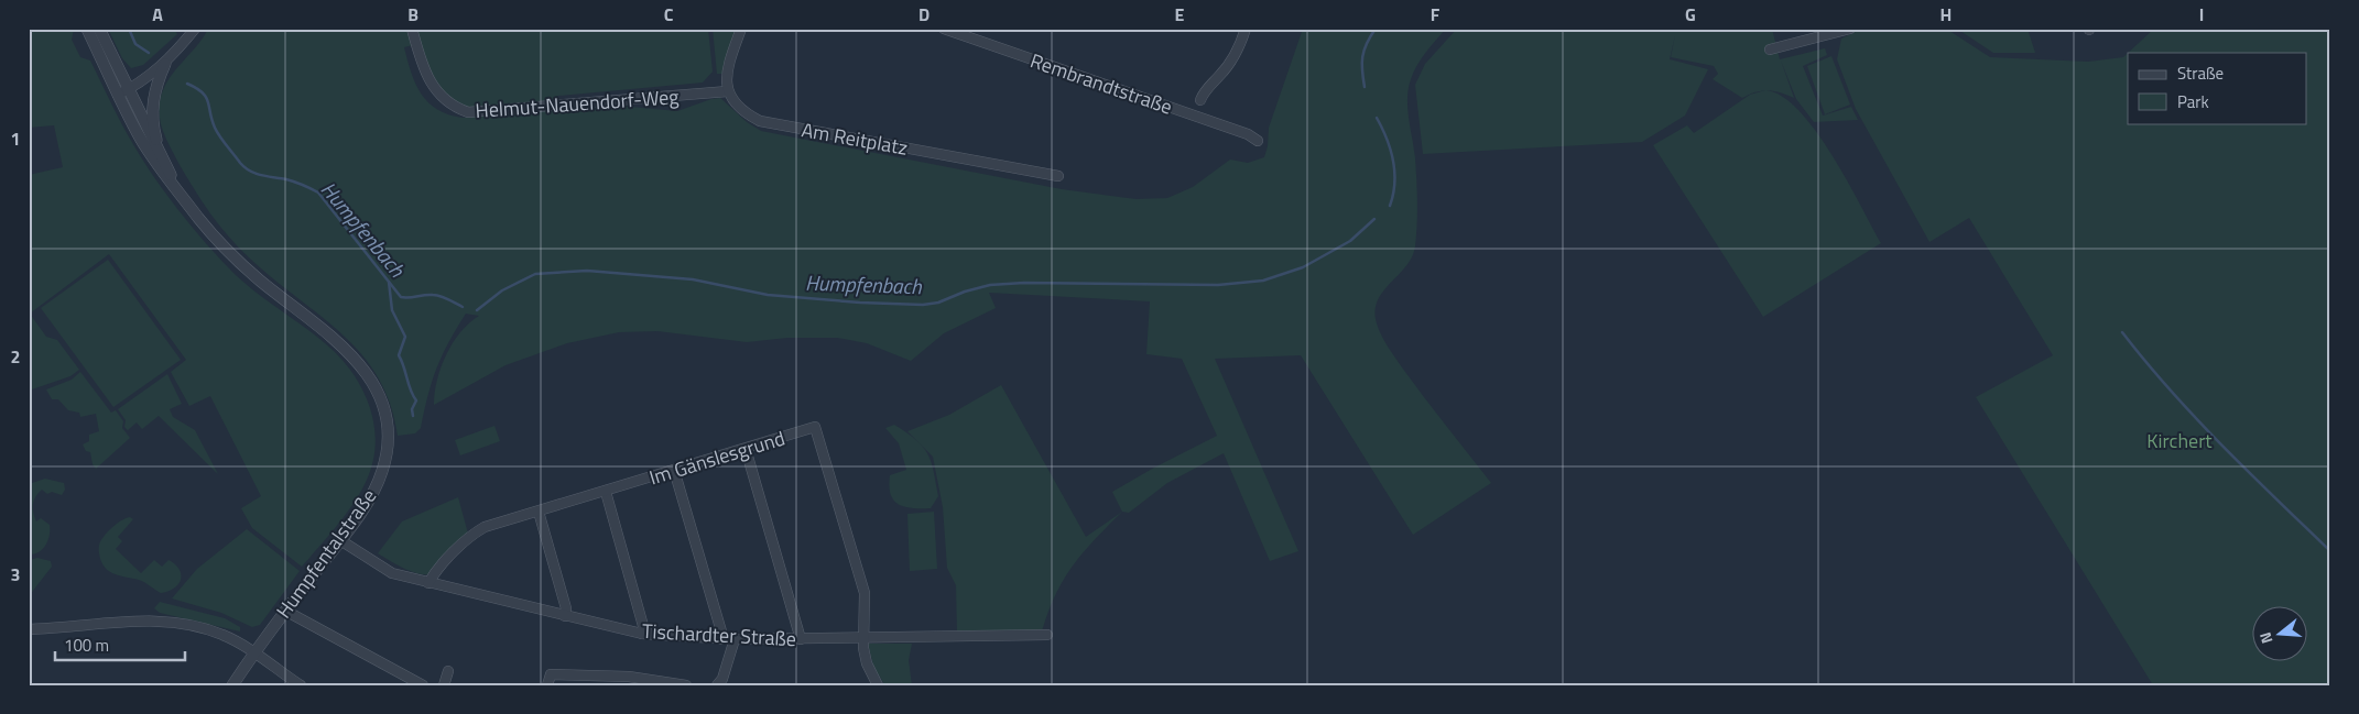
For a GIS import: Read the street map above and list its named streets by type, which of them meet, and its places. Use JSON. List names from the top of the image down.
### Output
{
  "streets": {
    "street": [
      "Rembrandtstraße",
      "Helmut-Nauendorf-Weg",
      "Am Reitplatz",
      "Im Gänslesgrund",
      "Humpfentalstraße",
      "Tischardter Straße"
    ]
  },
  "crossings": [
    ["Helmut-Nauendorf-Weg", "Am Reitplatz"],
    ["Im Gänslesgrund", "Tischardter Straße"],
    ["Humpfentalstraße", "Tischardter Straße"]
  ],
  "water": ["Humpfenbach"],
  "parks": ["Kirchert"],
  "legend": ["Straße", "Park"],
  "scale_bar": "100 m",
  "north": "left",
  "grid": {
    "columns": [
      "A",
      "B",
      "C",
      "D",
      "E",
      "F",
      "G",
      "H",
      "I"
    ],
    "rows": ["1", "2", "3"]
  }
}
